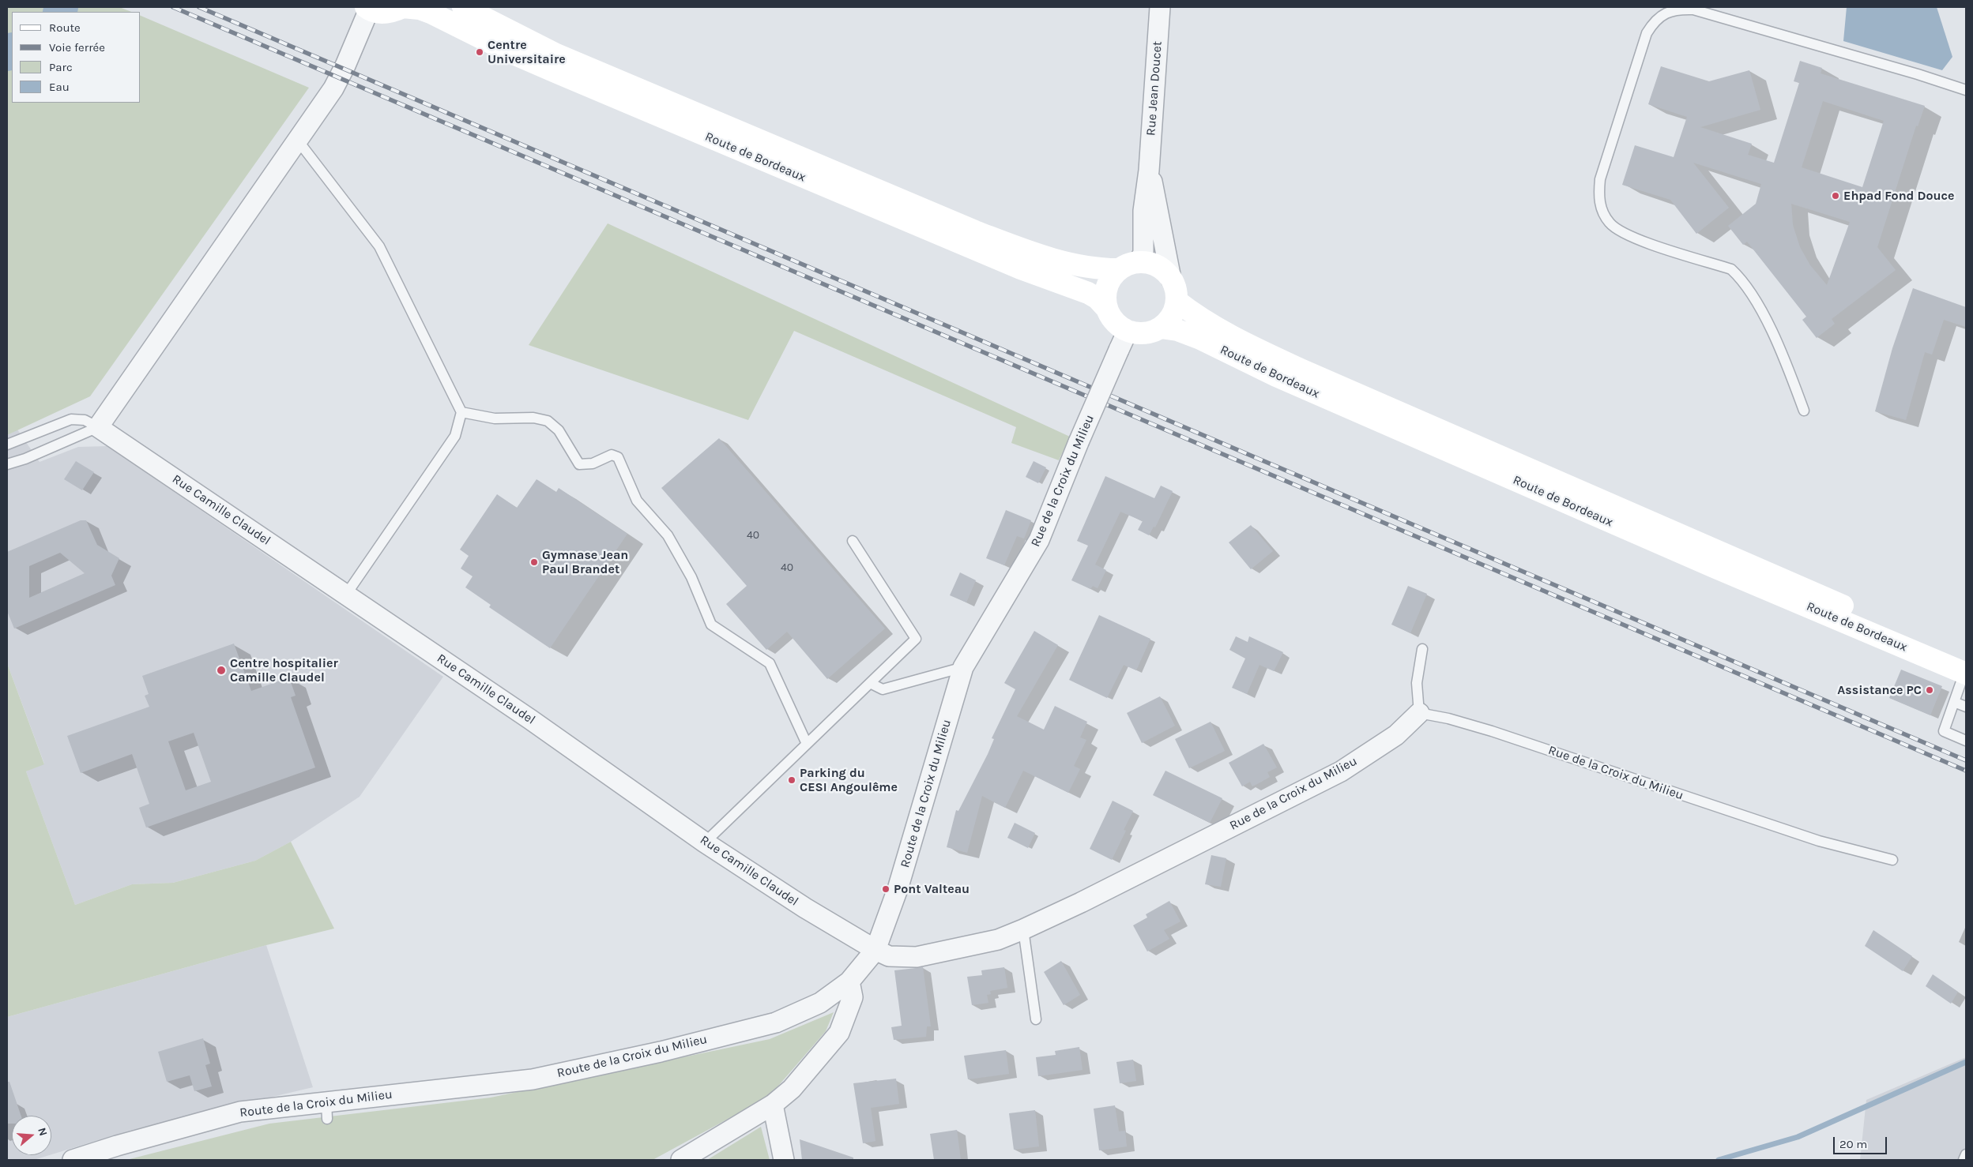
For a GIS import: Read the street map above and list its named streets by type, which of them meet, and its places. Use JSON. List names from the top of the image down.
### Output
{
  "streets": {
    "main road": ["Route de Bordeaux"],
    "street": [
      "Rue Jean Doucet",
      "Rue de la Croix du Milieu",
      "Rue Camille Claudel",
      "Route de la Croix du Milieu"
    ]
  },
  "crossings": [
    ["Rue Jean Doucet", "Route de Bordeaux"],
    ["Rue Jean Doucet", "Rue de la Croix du Milieu"],
    ["Route de Bordeaux", "Rue de la Croix du Milieu"],
    ["Rue de la Croix du Milieu", "Rue Camille Claudel"],
    ["Rue de la Croix du Milieu", "Route de la Croix du Milieu"],
    ["Rue Camille Claudel", "Route de la Croix du Milieu"]
  ],
  "places": [
    "Centre Universitaire",
    "Ehpad Fond Douce",
    "Gymnase Jean Paul Brandet",
    "Centre hospitalier Camille Claudel",
    "Assistance PC",
    "Parking du CESI Angoulême",
    "Pont Valteau"
  ],
  "house_numbers": ["40", "40"],
  "legend": [
    "Route",
    "Voie ferrée",
    "Parc",
    "Eau"
  ],
  "scale_bar": "20 m",
  "north": "right"
}
